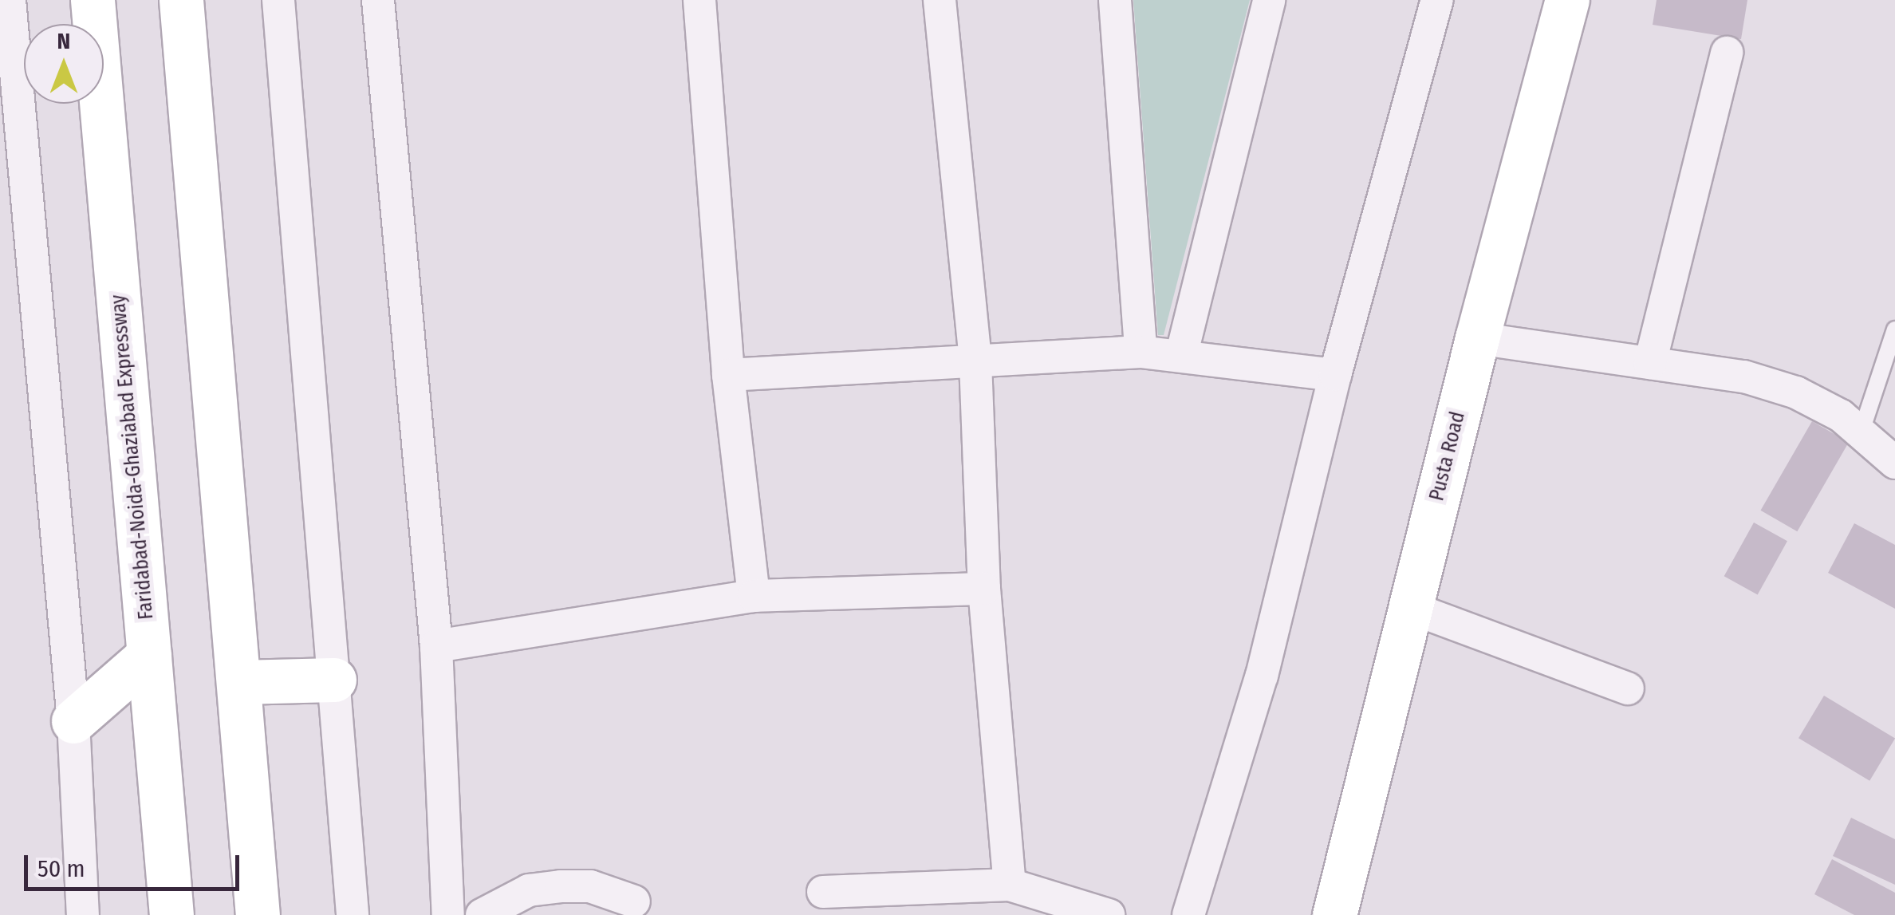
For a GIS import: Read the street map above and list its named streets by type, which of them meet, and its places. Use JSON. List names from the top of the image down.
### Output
{
  "streets": {
    "main road": ["Pusta Road", "Faridabad-Noida-Ghaziabad Expressway"]
  },
  "scale_bar": "50 m",
  "north": "top"
}
